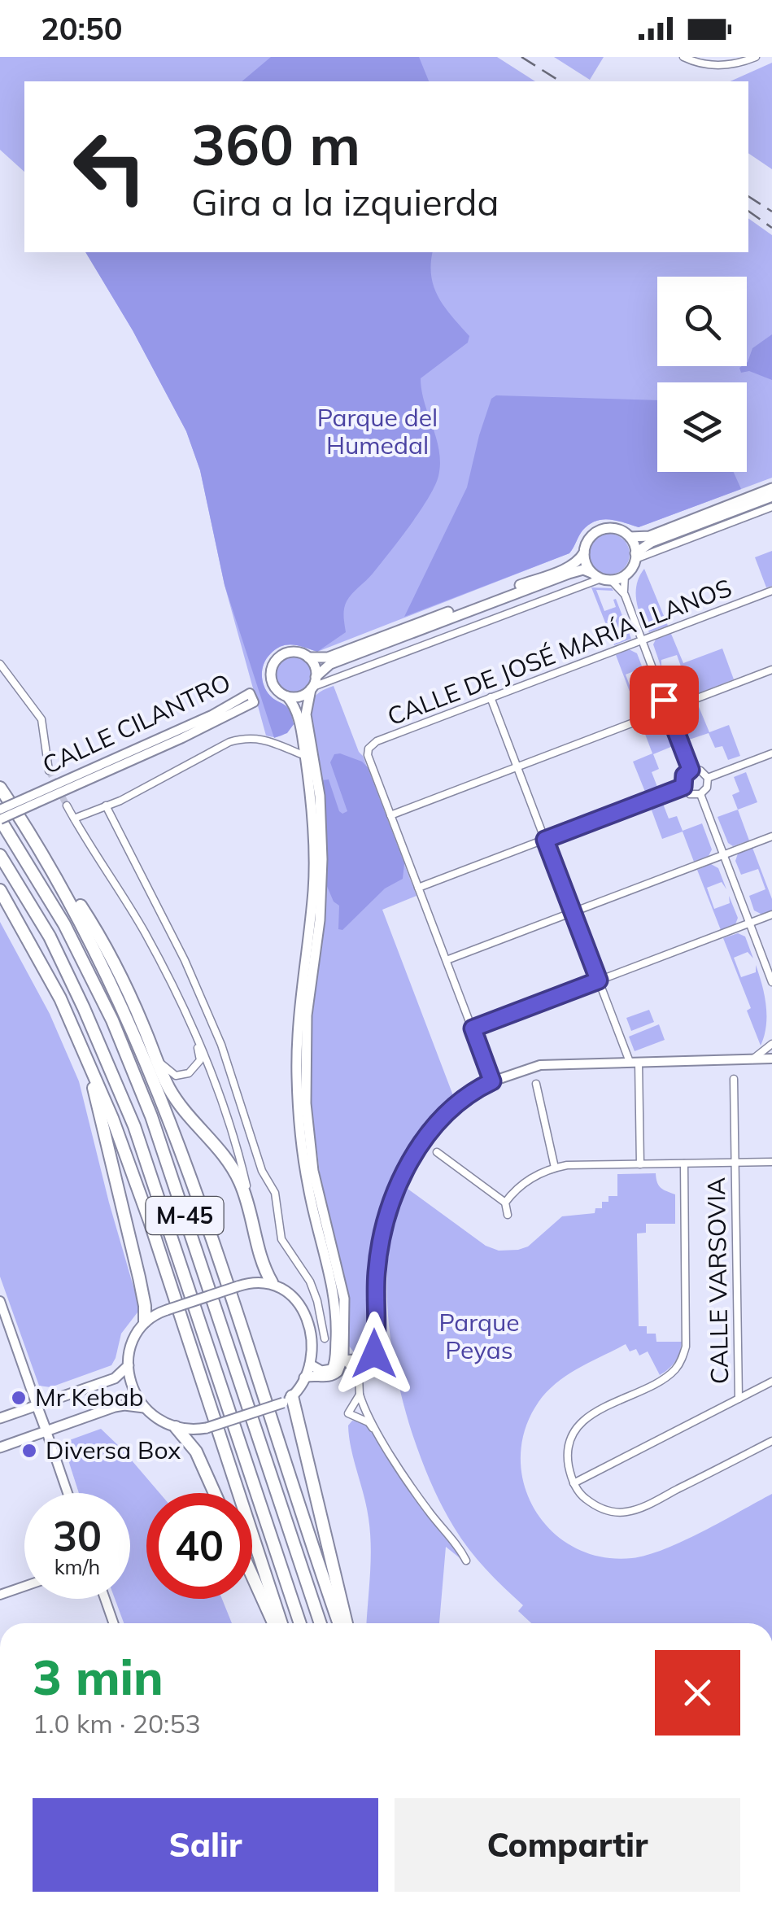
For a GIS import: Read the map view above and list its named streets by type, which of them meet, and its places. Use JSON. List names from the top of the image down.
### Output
{
  "streets": {
    "highway": ["M-45"],
    "street": ["CALLE DE JOSÉ MARÍA LLANOS", "CALLE CILANTRO", "CALLE VARSOVIA"]
  },
  "crossings": [
    ["CALLE CILANTRO", "M-45"]
  ],
  "parks": ["Parque del Humedal", "Parque Peyas"],
  "places": ["Mr Kebab", "Diversa Box"],
  "page": {
    "status": "20:50",
    "turn": ["360 m", "Gira a la izquierda"],
    "speed": "30 km/h",
    "limit": "40",
    "heading": ["3 min", "1.0 km · 20:53"],
    "buttons": ["Salir", "Compartir"]
  }
}
